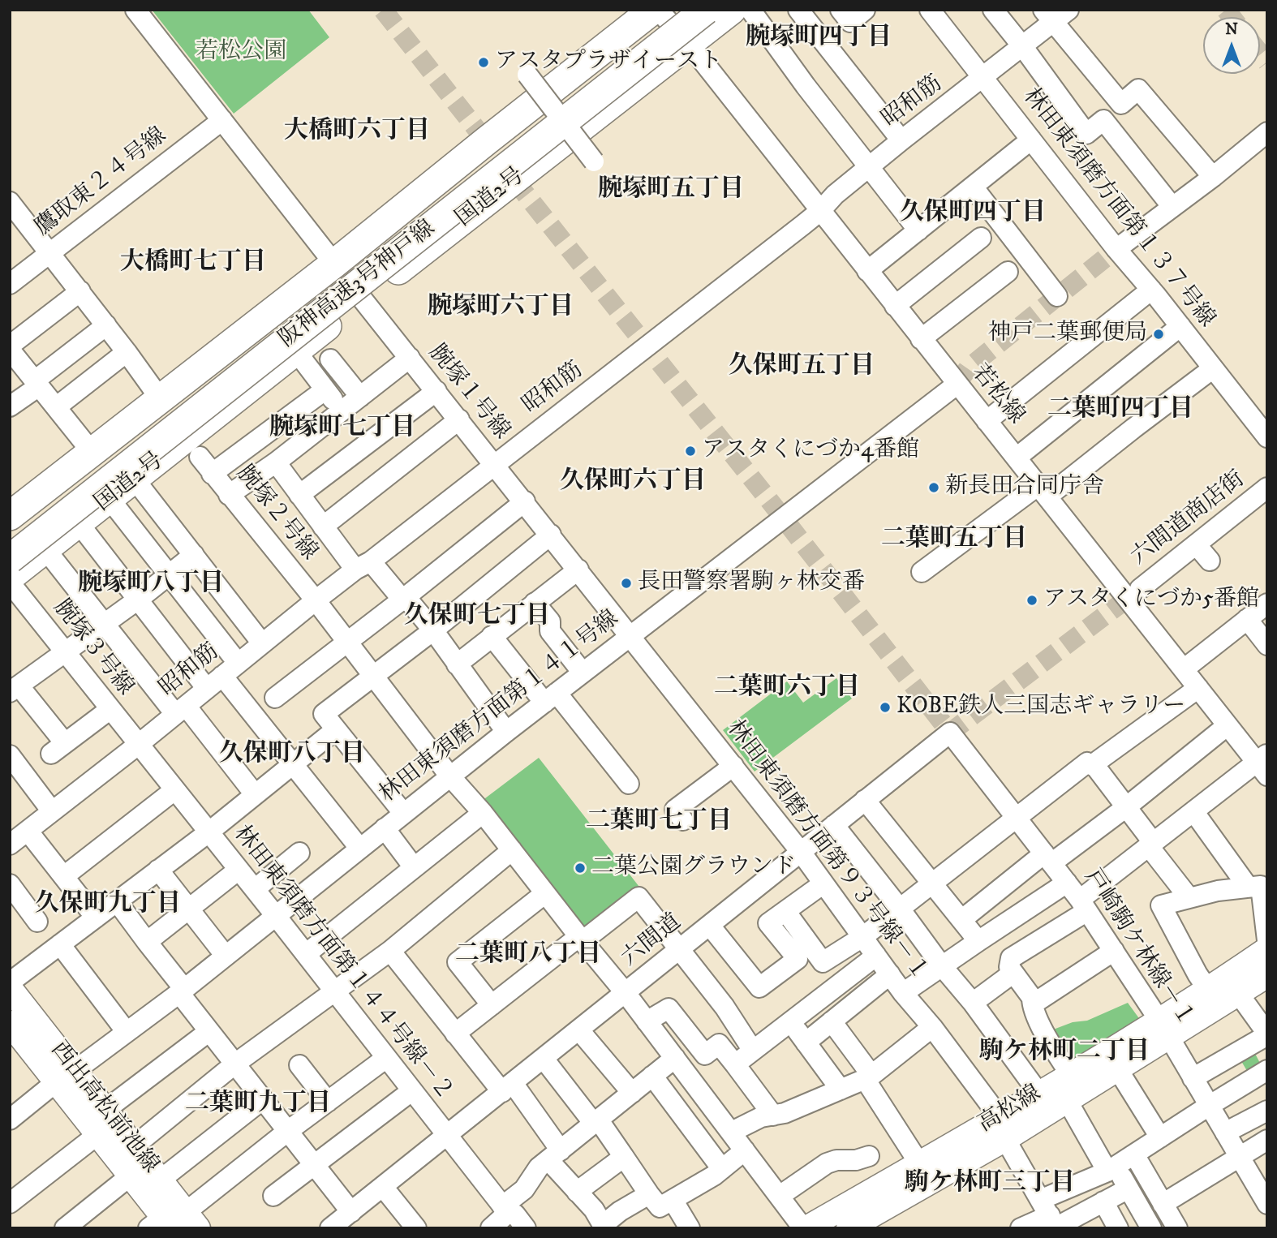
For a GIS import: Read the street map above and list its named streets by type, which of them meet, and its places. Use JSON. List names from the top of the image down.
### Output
{
  "streets": {
    "highway": ["国道2号", "阪神高速3号神戸線"],
    "main road": ["西出高松前池線", "高松線"],
    "street": [
      "昭和筋",
      "鷹取東２４号線",
      "林田東須磨方面第１３７号線",
      "腕塚１号線",
      "若松線",
      "腕塚２号線",
      "六間道商店街",
      "腕塚３号線",
      "林田東須磨方面第１４１号線",
      "林田東須磨方面第９３号線－１",
      "六間道",
      "戸崎駒ケ林線－１",
      "林田東須磨方面第１４４号線－２"
    ]
  },
  "crossings": [
    ["昭和筋", "林田東須磨方面第１３７号線"],
    ["昭和筋", "腕塚１号線"],
    ["昭和筋", "若松線"],
    ["昭和筋", "腕塚２号線"],
    ["昭和筋", "腕塚３号線"],
    ["昭和筋", "林田東須磨方面第９３号線－１"],
    ["昭和筋", "林田東須磨方面第１４４号線－２"],
    ["国道2号", "腕塚１号線"],
    ["国道2号", "若松線"],
    ["腕塚１号線", "林田東須磨方面第９３号線－１"],
    ["若松線", "林田東須磨方面第１４１号線"],
    ["腕塚２号線", "林田東須磨方面第１４１号線"],
    ["腕塚２号線", "六間道"],
    ["腕塚２号線", "高松線"],
    ["腕塚３号線", "林田東須磨方面第１４４号線－２"],
    ["林田東須磨方面第１４１号線", "林田東須磨方面第９３号線－１"],
    ["林田東須磨方面第１４１号線", "林田東須磨方面第１４４号線－２"],
    ["林田東須磨方面第１４１号線", "西出高松前池線"],
    ["林田東須磨方面第９３号線－１", "六間道"],
    ["林田東須磨方面第９３号線－１", "高松線"],
    ["六間道", "戸崎駒ケ林線－１"],
    ["六間道", "林田東須磨方面第１４４号線－２"],
    ["戸崎駒ケ林線－１", "高松線"]
  ],
  "districts": [
    "腕塚町四丁目",
    "大橋町六丁目",
    "腕塚町五丁目",
    "久保町四丁目",
    "大橋町七丁目",
    "腕塚町六丁目",
    "久保町五丁目",
    "二葉町四丁目",
    "腕塚町七丁目",
    "久保町六丁目",
    "二葉町五丁目",
    "腕塚町八丁目",
    "久保町七丁目",
    "二葉町六丁目",
    "久保町八丁目",
    "二葉町七丁目",
    "久保町九丁目",
    "二葉町八丁目",
    "駒ケ林町二丁目",
    "二葉町九丁目",
    "駒ケ林町三丁目"
  ],
  "parks": ["若松公園"],
  "places": [
    "アスタプラザイースト",
    "神戸二葉郵便局",
    "アスタくにづか4番館",
    "新長田合同庁舎",
    "長田警察署駒ヶ林交番",
    "アスタくにづか5番館",
    "KOBE鉄人三国志ギャラリー",
    "二葉公園グラウンド"
  ],
  "north": "top"
}
